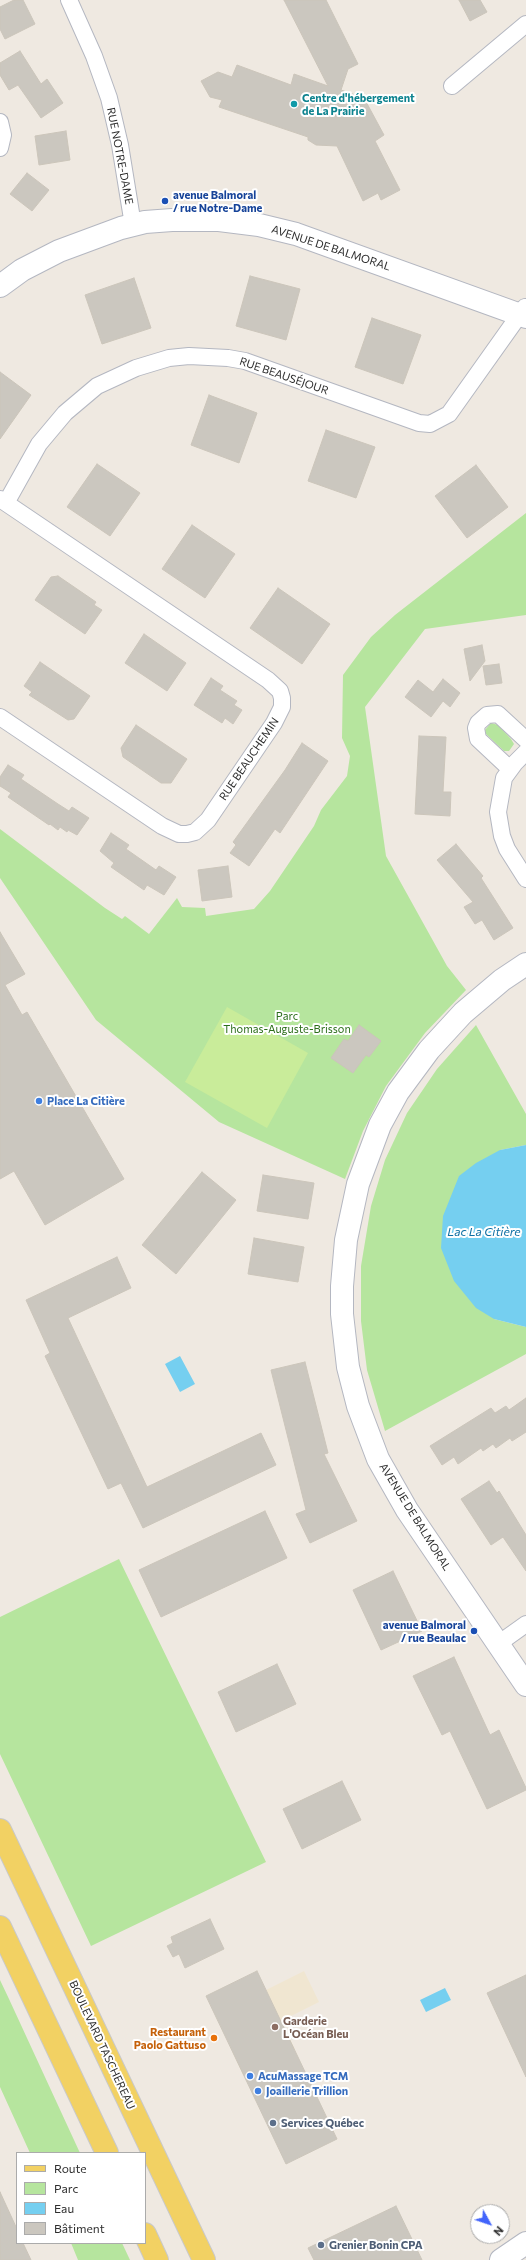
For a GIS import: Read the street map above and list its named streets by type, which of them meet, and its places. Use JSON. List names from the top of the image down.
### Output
{
  "streets": {
    "main road": ["BOULEVARD TASCHEREAU"],
    "street": [
      "RUE NOTRE-DAME",
      "AVENUE DE BALMORAL",
      "RUE BEAUSÉJOUR",
      "RUE BEAUCHEMIN"
    ]
  },
  "crossings": [
    ["RUE NOTRE-DAME", "AVENUE DE BALMORAL"],
    ["AVENUE DE BALMORAL", "RUE BEAUSÉJOUR"],
    ["RUE BEAUSÉJOUR", "RUE BEAUCHEMIN"]
  ],
  "water": ["Lac La Citière"],
  "parks": ["Parc Thomas-Auguste-Brisson"],
  "places": [
    "Centre d'hébergement de La Prairie",
    "avenue Balmoral / rue Notre-Dame",
    "Place La Citière",
    "avenue Balmoral / rue Beaulac",
    "Garderie L'Océan Bleu",
    "Restaurant Paolo Gattuso",
    "AcuMassage TCM",
    "Joaillerie Trillion",
    "Services Québec",
    "Grenier Bonin CPA"
  ],
  "legend": [
    "Route",
    "Parc",
    "Eau",
    "Bâtiment"
  ],
  "north": "bottom right"
}
